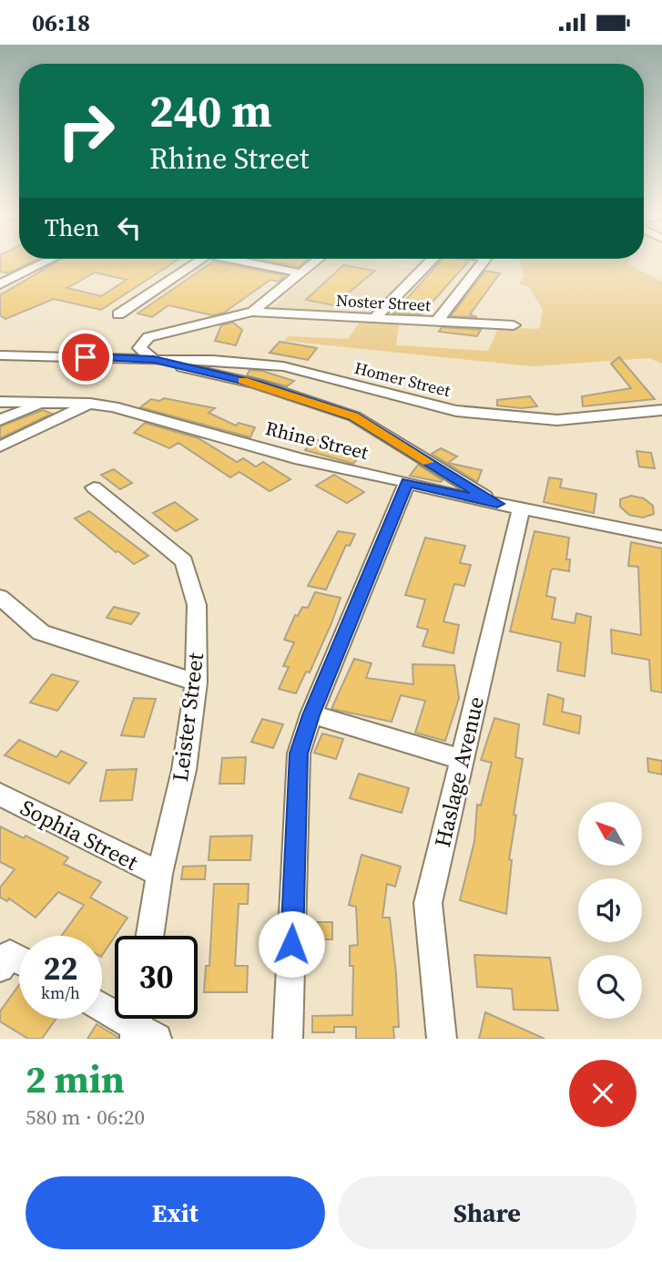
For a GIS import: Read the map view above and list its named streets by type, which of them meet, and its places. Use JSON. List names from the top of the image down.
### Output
{
  "streets": {
    "street": [
      "Noster Street",
      "Homer Street",
      "Rhine Street",
      "Leister Street",
      "Haslage Avenue",
      "Sophia Street"
    ]
  },
  "crossings": [
    ["Rhine Street", "Haslage Avenue"],
    ["Leister Street", "Sophia Street"]
  ],
  "north": "top left",
  "page": {
    "status": "06:18",
    "turn": ["240 m", "Rhine Street"],
    "then": "Then",
    "speed": "22 km/h",
    "limit": "30",
    "heading": ["2 min", "580 m · 06:20"],
    "buttons": ["Exit", "Share"]
  }
}
